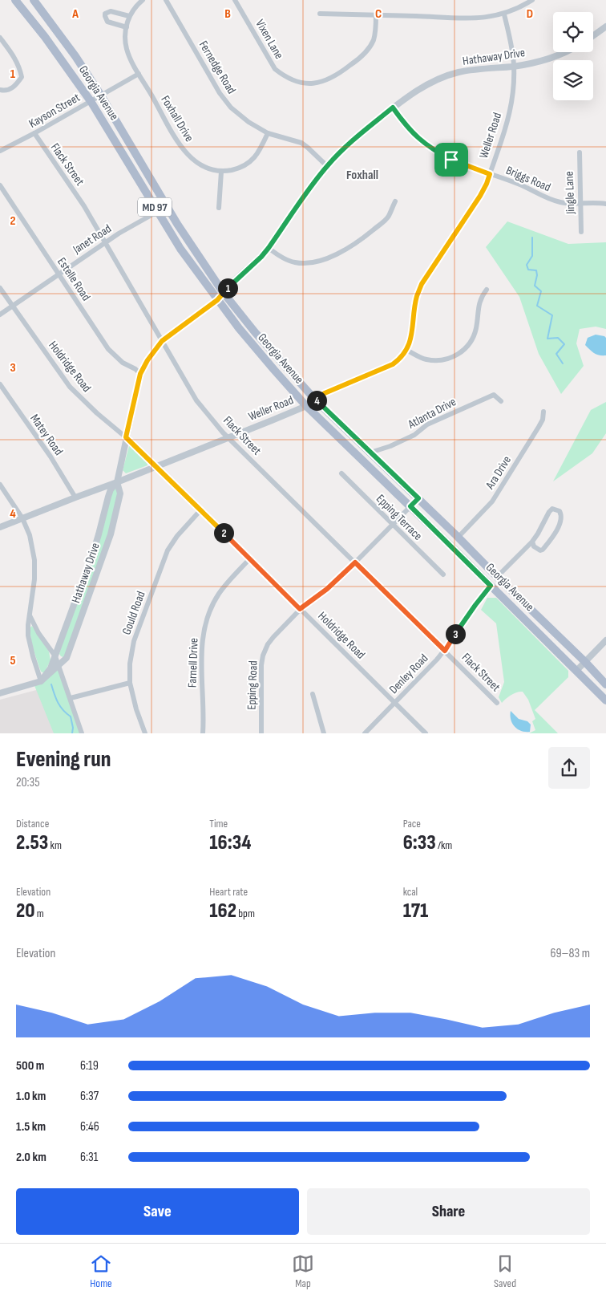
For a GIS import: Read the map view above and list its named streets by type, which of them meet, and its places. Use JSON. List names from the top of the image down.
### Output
{
  "streets": {
    "main road": ["Georgia Avenue", "MD 97"],
    "street": [
      "Vixen Lane",
      "Hathaway Drive",
      "Fernedge Road",
      "Kayson Street",
      "Foxhall Drive",
      "Weller Road",
      "Flack Street",
      "Briggs Road",
      "Jingle Lane",
      "Janet Road",
      "Estelle Road",
      "Holdridge Road",
      "Atlanta Drive",
      "Matey Road",
      "Ara Drive",
      "Epping Terrace",
      "Gould Road",
      "Farnell Drive",
      "Denley Road",
      "Epping Road"
    ]
  },
  "crossings": [
    ["Hathaway Drive", "Fernedge Road"],
    ["Hathaway Drive", "Georgia Avenue"],
    ["Hathaway Drive", "Weller Road"],
    ["Hathaway Drive", "Flack Street"],
    ["Hathaway Drive", "Briggs Road"],
    ["Hathaway Drive", "Estelle Road"],
    ["Hathaway Drive", "Holdridge Road"],
    ["Fernedge Road", "Foxhall Drive"],
    ["Georgia Avenue", "Kayson Street"],
    ["Georgia Avenue", "Weller Road"],
    ["Georgia Avenue", "Janet Road"],
    ["Georgia Avenue", "Atlanta Drive"],
    ["Georgia Avenue", "Ara Drive"],
    ["Georgia Avenue", "Denley Road"],
    ["Georgia Avenue", "Epping Road"],
    ["Kayson Street", "Foxhall Drive"],
    ["Kayson Street", "Flack Street"],
    ["Weller Road", "Flack Street"],
    ["Weller Road", "Briggs Road"],
    ["Weller Road", "Holdridge Road"],
    ["Weller Road", "Matey Road"],
    ["Flack Street", "Janet Road"],
    ["Flack Street", "Denley Road"],
    ["Flack Street", "Epping Road"],
    ["Briggs Road", "Jingle Lane"],
    ["Janet Road", "Estelle Road"],
    ["Janet Road", "Holdridge Road"],
    ["Holdridge Road", "Gould Road"],
    ["Holdridge Road", "Farnell Drive"],
    ["Holdridge Road", "Denley Road"],
    ["Holdridge Road", "Epping Road"],
    ["Epping Terrace", "Epping Road"]
  ],
  "districts": ["Foxhall"],
  "page": {
    "pins": [
      "1",
      "4",
      "2",
      "3"
    ],
    "heading": ["Evening run", "20:35"],
    "stats": [
      ["Distance", "2.53 km"],
      ["Time", "16:34"],
      ["Pace", "6:33 /km"],
      ["Elevation", "20 m"],
      ["Heart rate", "162 bpm"],
      ["kcal", "171"]
    ],
    "chart": ["Elevation", "69–83 m"],
    "list": [
      {
        "name": "500 m",
        "note": "6:19"
      },
      {
        "name": "1.0 km",
        "note": "6:37"
      },
      {
        "name": "1.5 km",
        "note": "6:46"
      },
      {
        "name": "2.0 km",
        "note": "6:31"
      }
    ],
    "buttons": ["Save", "Share"],
    "tabs": ["Home", "Map", "Saved"]
  },
  "grid": {
    "columns": [
      "A",
      "B",
      "C",
      "D"
    ],
    "rows": [
      "1",
      "2",
      "3",
      "4",
      "5"
    ]
  }
}
